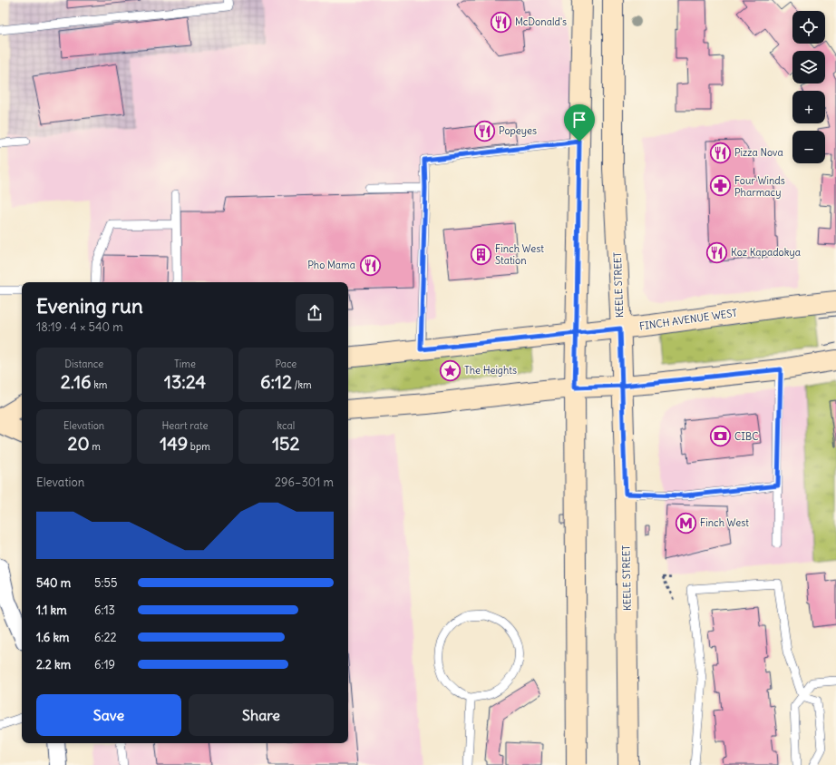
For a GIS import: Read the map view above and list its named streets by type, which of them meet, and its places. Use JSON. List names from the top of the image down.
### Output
{
  "streets": {
    "main road": ["KEELE STREET", "FINCH AVENUE WEST"]
  },
  "crossings": [
    ["KEELE STREET", "FINCH AVENUE WEST"]
  ],
  "places": {
    "restaurant": [
      "McDonald's",
      "Popeyes",
      "Pizza Nova",
      "Koz Kapadokya",
      "Pho Mama"
    ],
    "pharmacy": ["Four Winds Pharmacy"],
    "building": ["Finch West Station"],
    "place": ["The Heights"],
    "bank": ["CIBC"],
    "metro station": ["Finch West"]
  },
  "page": {
    "map_buttons": ["+", "−"],
    "heading": ["Evening run", "18:19 · 4 × 540 m"],
    "stats": [
      ["Distance", "2.16 km"],
      ["Time", "13:24"],
      ["Pace", "6:12 /km"],
      ["Elevation", "20 m"],
      ["Heart rate", "149 bpm"],
      ["kcal", "152"]
    ],
    "chart": ["Elevation", "296–301 m"],
    "list": [
      {
        "name": "540 m",
        "note": "5:55"
      },
      {
        "name": "1.1 km",
        "note": "6:13"
      },
      {
        "name": "1.6 km",
        "note": "6:22"
      },
      {
        "name": "2.2 km",
        "note": "6:19"
      }
    ],
    "buttons": ["Save", "Share"]
  }
}
